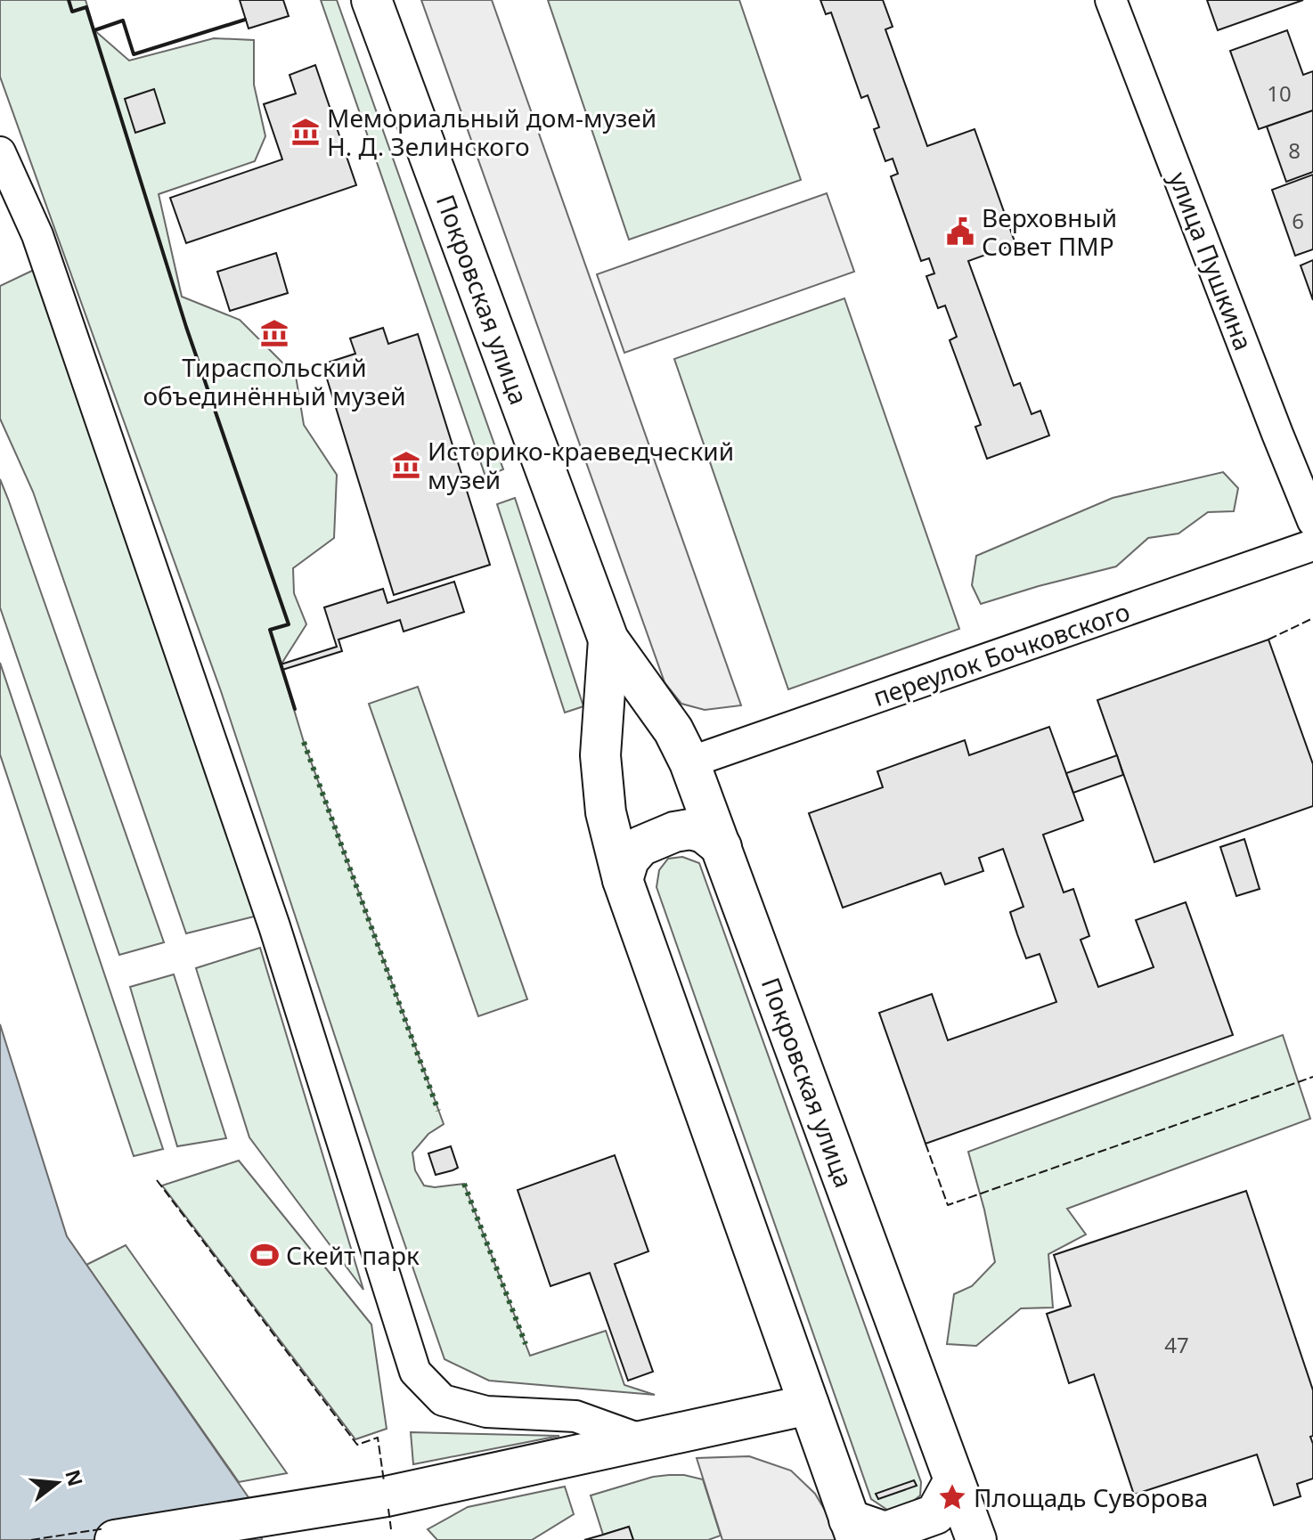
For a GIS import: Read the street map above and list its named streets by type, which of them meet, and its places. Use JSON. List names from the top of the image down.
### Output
{
  "streets": {
    "main road": ["Покровская улица"],
    "street": ["улица Пушкина", "переулок Бочковского"]
  },
  "crossings": [
    ["Покровская улица", "переулок Бочковского"]
  ],
  "places": {
    "museum": ["Мемориальный дом-музей Н. Д. Зелинского", "Тираспольский объединённый музей", "Историко-краеведческий музей"],
    "public building": ["Верховный Совет ПМР"],
    "sports": ["Скейт парк"],
    "place": ["Площадь Суворова"]
  },
  "house_numbers": [
    "10",
    "8",
    "6",
    "47"
  ],
  "north": "right"
}
